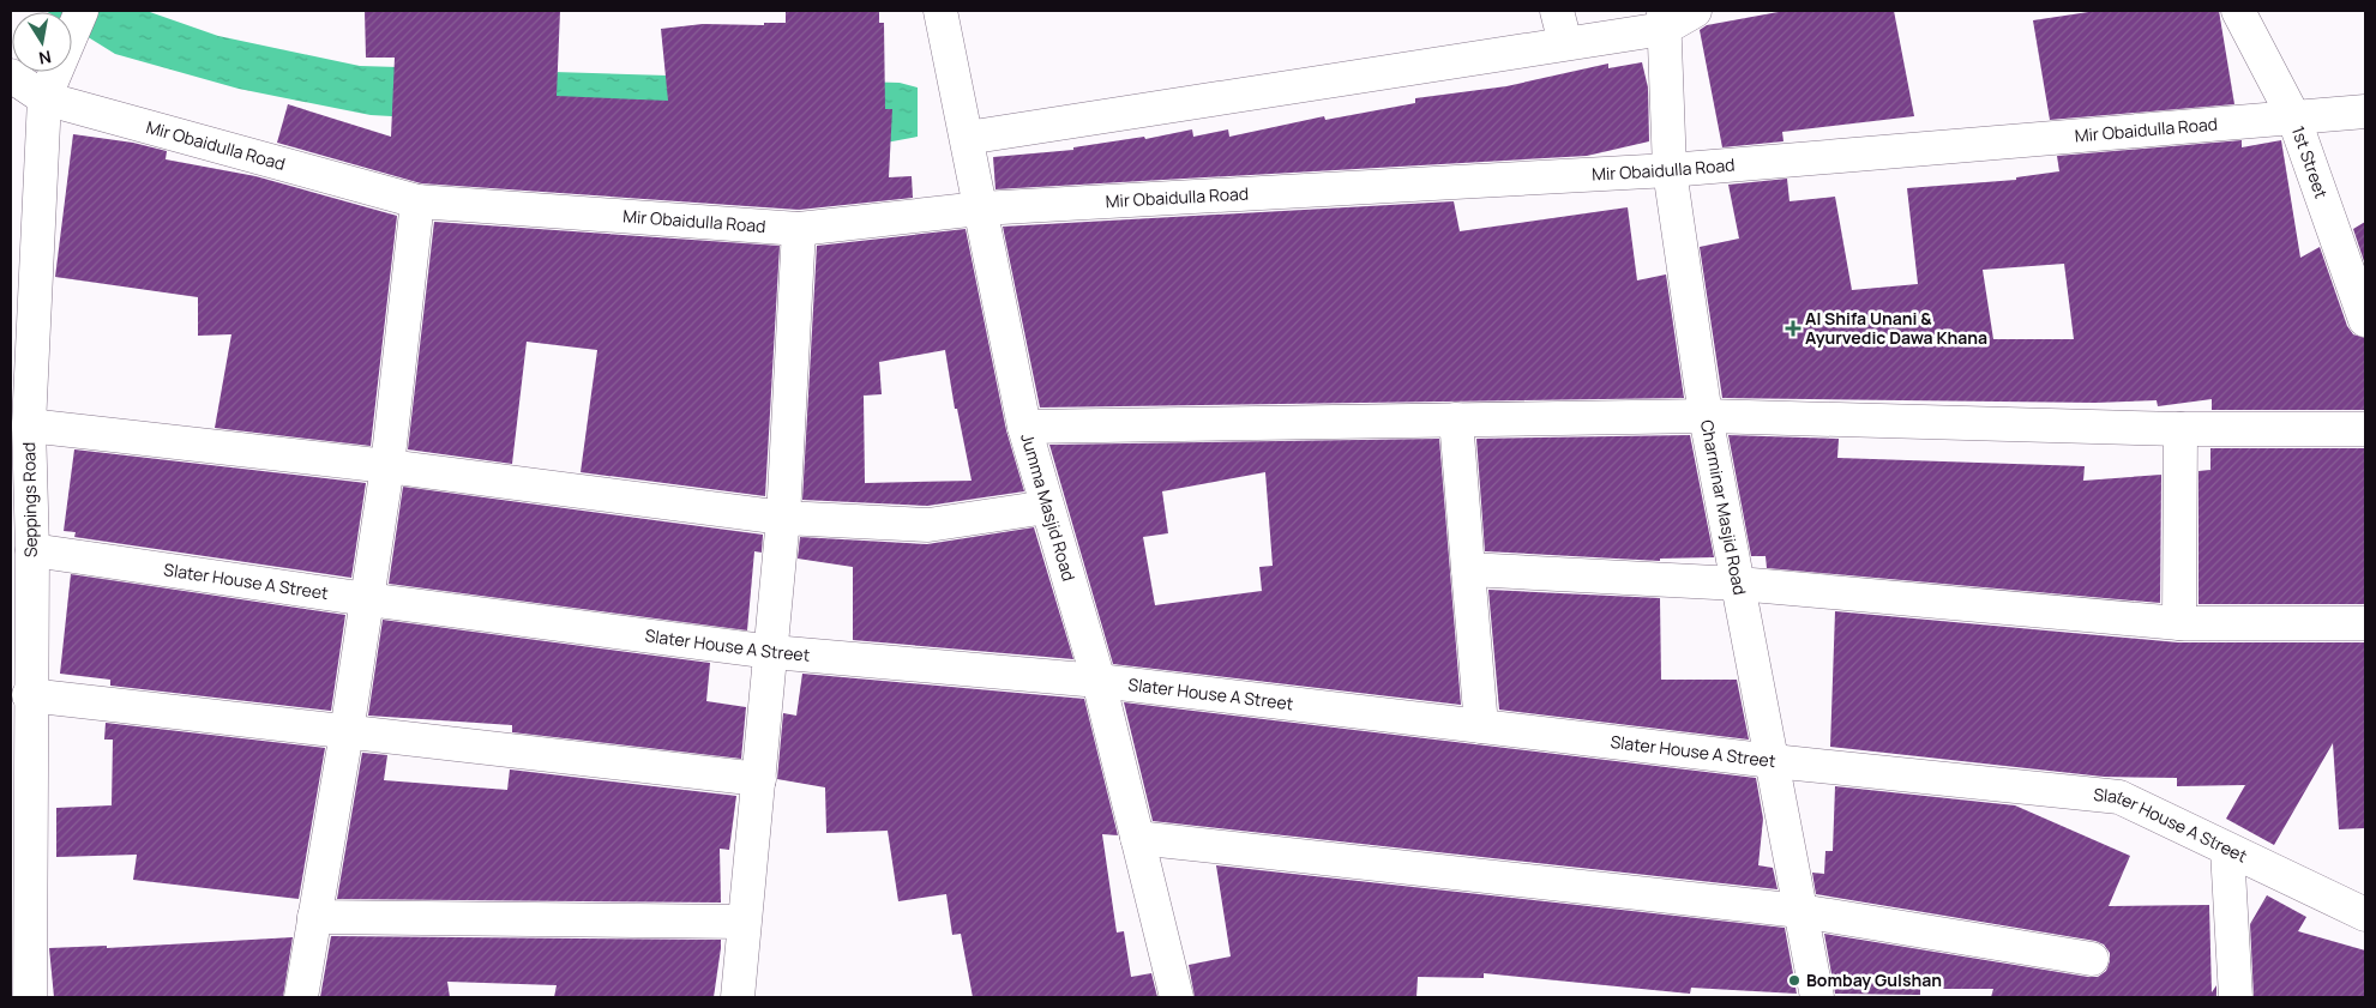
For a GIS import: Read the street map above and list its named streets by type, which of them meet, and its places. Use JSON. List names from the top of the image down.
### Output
{
  "streets": {
    "street": [
      "Mir Obaidulla Road",
      "1st Street",
      "Seppings Road",
      "Charminar Masjid Road",
      "Jumma Masjid Road",
      "Slater House A Street"
    ]
  },
  "crossings": [
    ["Mir Obaidulla Road", "1st Street"],
    ["Mir Obaidulla Road", "Seppings Road"],
    ["Mir Obaidulla Road", "Charminar Masjid Road"],
    ["Mir Obaidulla Road", "Jumma Masjid Road"],
    ["Seppings Road", "Slater House A Street"],
    ["Charminar Masjid Road", "Slater House A Street"],
    ["Jumma Masjid Road", "Slater House A Street"]
  ],
  "places": {
    "health": ["Al Shifa Unani & Ayurvedic Dawa Khana"],
    "other": ["Bombay Gulshan"]
  },
  "north": "bottom"
}
